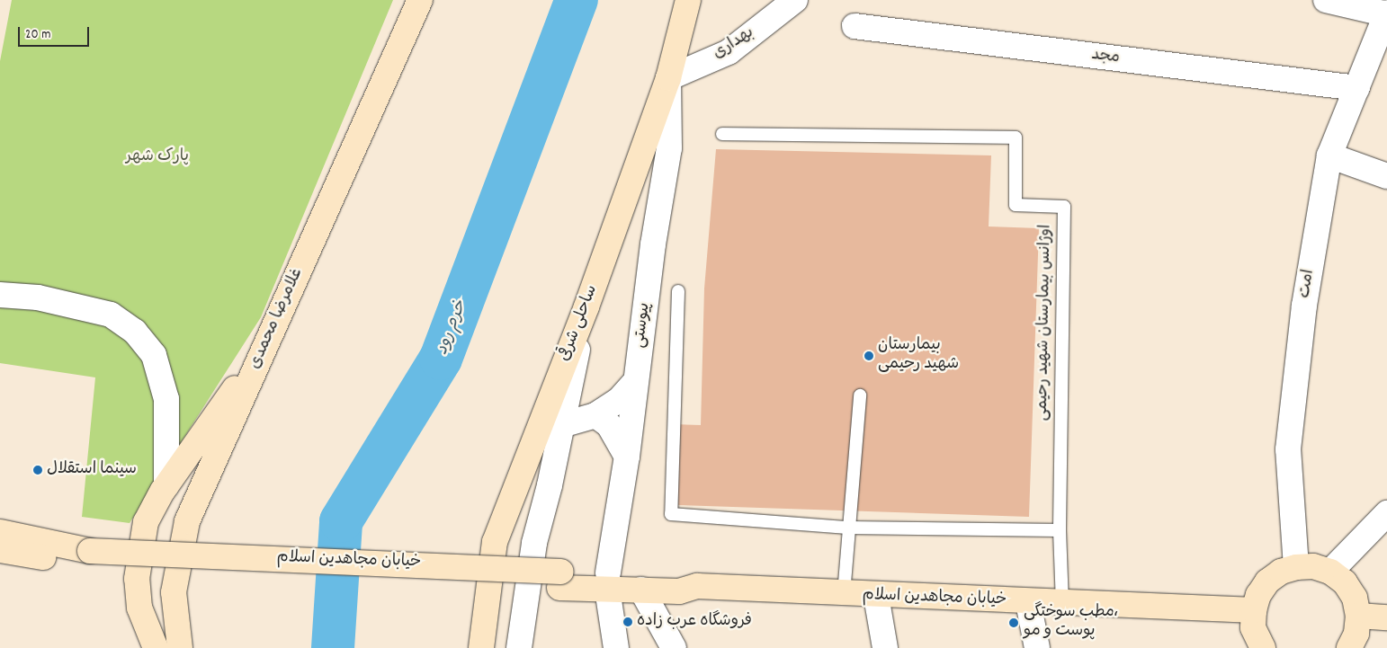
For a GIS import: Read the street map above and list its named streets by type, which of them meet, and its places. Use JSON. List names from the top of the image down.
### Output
{
  "streets": {
    "main road": ["غلامرضا محمدی", "ساحلی شرقی", "خیابان مجاهدین اسلام"],
    "street": [
      "بهداری",
      "مجد",
      "امت",
      "پیوستی"
    ],
    "lane": ["اوژانس بیمارستان شهید رحیمی"]
  },
  "crossings": [
    ["بهداری", "ساحلی شرقی"],
    ["بهداری", "پیوستی"],
    ["مجد", "امت"],
    ["اوژانس بیمارستان شهید رحیمی", "خیابان مجاهدین اسلام"],
    ["ساحلی شرقی", "پیوستی"],
    ["پیوستی", "خیابان مجاهدین اسلام"]
  ],
  "water": ["خرم رود"],
  "parks": ["پارک شهر"],
  "places": [
    "بیمارستان شهید رحیمی",
    "سینما استقلال",
    "فروشگاه عرب زاده",
    "مطب سوختگی، پوست و مو"
  ],
  "scale_bar": "20 m"
}
